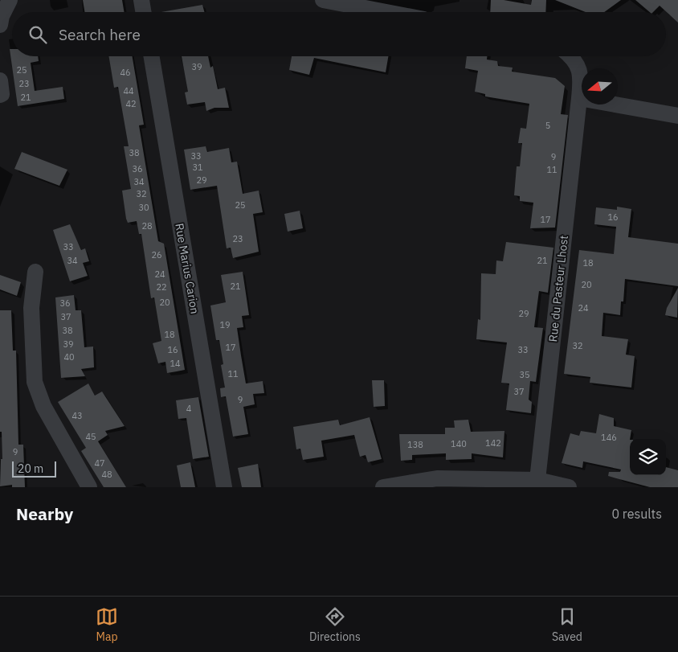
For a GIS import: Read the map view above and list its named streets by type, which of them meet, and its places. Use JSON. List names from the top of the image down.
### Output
{
  "streets": {
    "street": ["Rue Marius Carion", "Rue du Pasteur Lhost"]
  },
  "house_numbers": [
    "39",
    "25",
    "46",
    "23",
    "44",
    "21",
    "42",
    "5",
    "38",
    "33",
    "9",
    "31",
    "36",
    "11",
    "29",
    "34",
    "32",
    "25",
    "30",
    "16",
    "17",
    "28",
    "23",
    "33",
    "26",
    "34",
    "21",
    "18",
    "24",
    "20",
    "21",
    "22",
    "20",
    "36",
    "24",
    "29",
    "37",
    "19",
    "38",
    "18",
    "39",
    "32",
    "17",
    "16",
    "33",
    "40",
    "14",
    "11",
    "35",
    "37",
    "9",
    "4",
    "43",
    "45",
    "146",
    "142",
    "140",
    "138",
    "9",
    "47",
    "48"
  ],
  "scale_bar": "20 m",
  "north": "left",
  "page": {
    "search": "Search here",
    "scale": "20 m",
    "heading": ["Nearby", "0 results"],
    "nav": ["Map", "Directions", "Saved"]
  }
}
